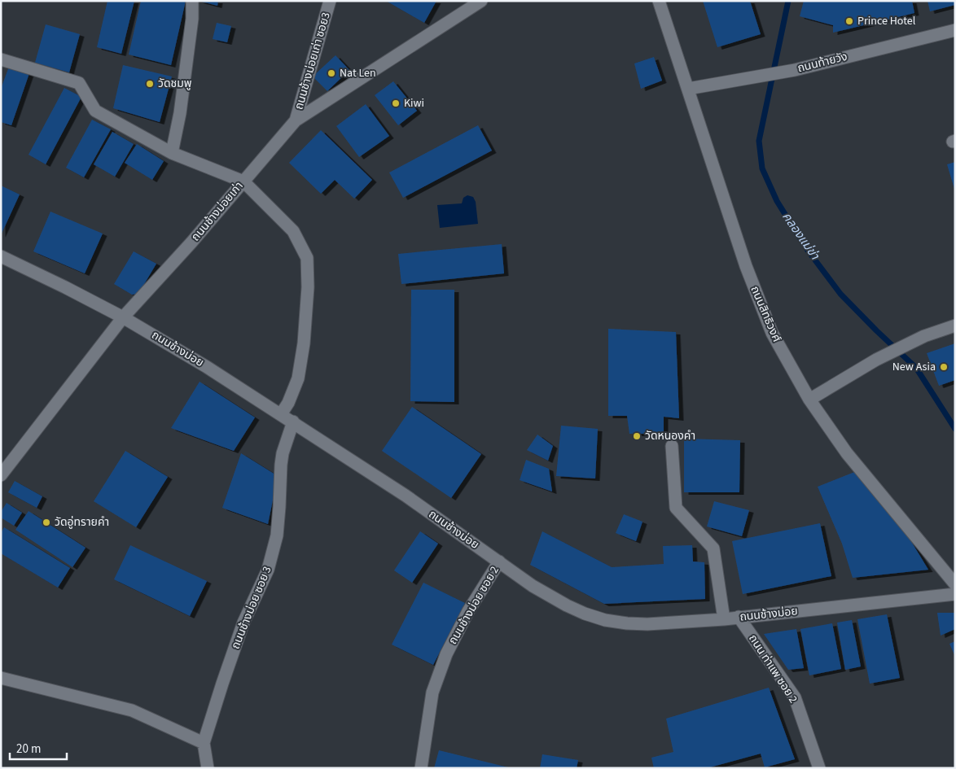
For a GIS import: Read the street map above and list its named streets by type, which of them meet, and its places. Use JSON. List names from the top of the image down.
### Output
{
  "streets": {
    "street": [
      "ถนนช้างม่อยเก่า ซอย3",
      "ถนนท้ายวัง",
      "ถนนช้างม่อยเก่า",
      "ถนนสิทธิวงศ์",
      "ถนนช้างม่อย",
      "ถนนช้างม่อย ซอย 2",
      "ถนนช้างม่อย ซอย 3",
      "ถนน ท่าแพ ซอย 2"
    ]
  },
  "crossings": [
    ["ถนนช้างม่อยเก่า ซอย3", "ถนนช้างม่อยเก่า"],
    ["ถนนท้ายวัง", "ถนนสิทธิวงศ์"],
    ["ถนนช้างม่อยเก่า", "ถนนช้างม่อย"],
    ["ถนนช้างม่อย", "ถนนช้างม่อย ซอย 2"],
    ["ถนนช้างม่อย", "ถนนช้างม่อย ซอย 3"],
    ["ถนนช้างม่อย", "ถนน ท่าแพ ซอย 2"]
  ],
  "water": ["คลองแม่ข่า"],
  "places": [
    "Prince Hotel",
    "Nat Len",
    "วัดชมพู",
    "Kiwi",
    "New Asia",
    "วัดหนองคำ",
    "วัดอู่ทรายคำ"
  ],
  "scale_bar": "20 m"
}
